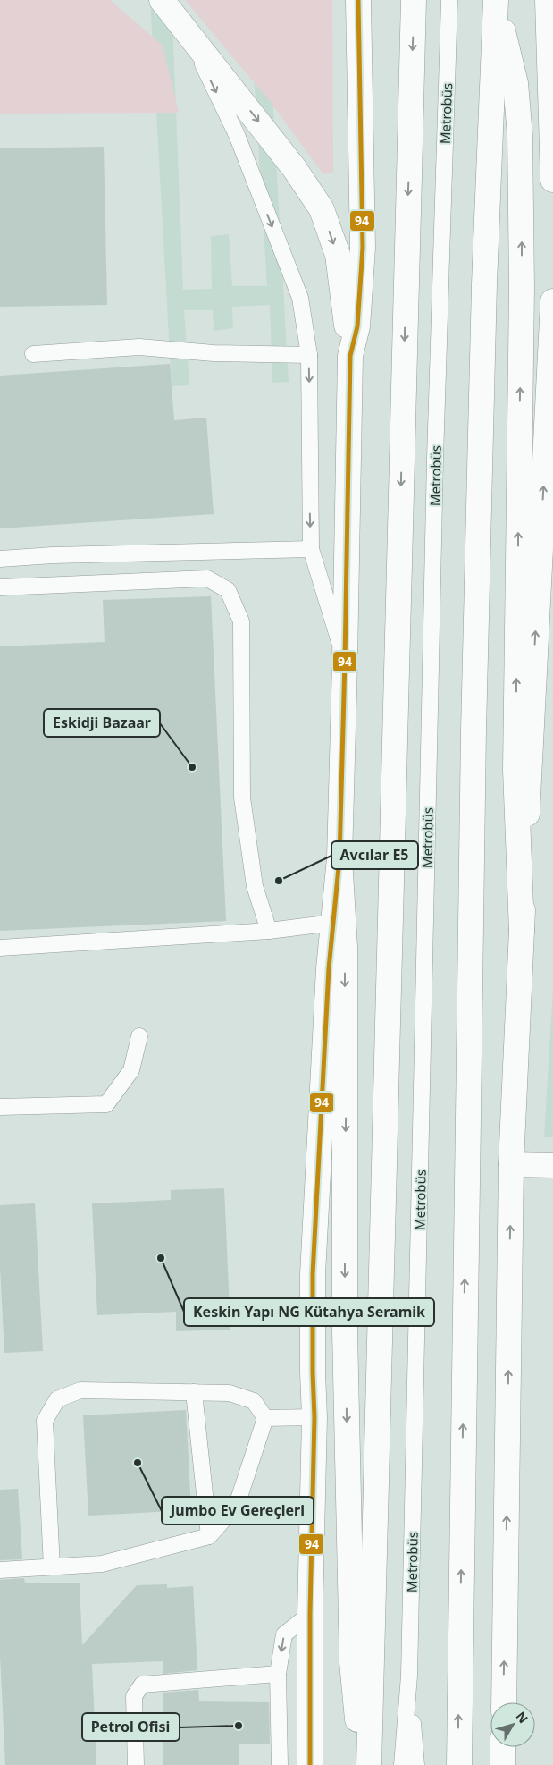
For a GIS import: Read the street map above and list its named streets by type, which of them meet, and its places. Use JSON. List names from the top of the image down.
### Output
{
  "streets": {
    "lane": ["Metrobüs"]
  },
  "places": [
    "Eskidji Bazaar",
    "Avcılar E5",
    "Keskin Yapı NG Kütahya Seramik",
    "Jumbo Ev Gereçleri",
    "Petrol Ofisi"
  ],
  "lines": ["transit line 94"],
  "north": "top right"
}
